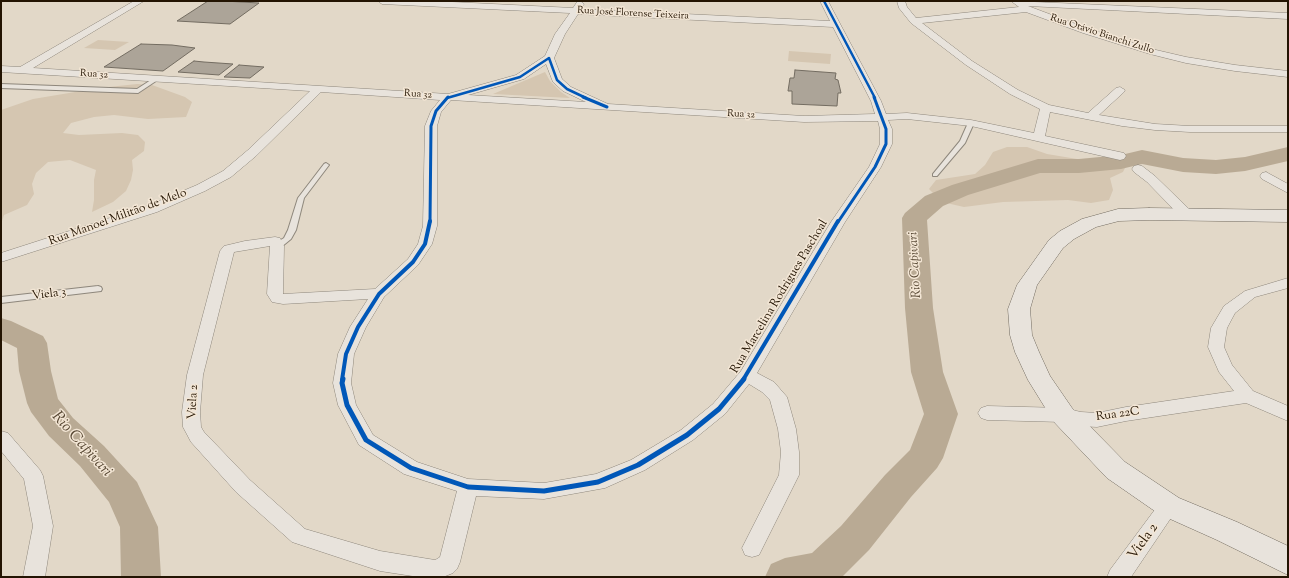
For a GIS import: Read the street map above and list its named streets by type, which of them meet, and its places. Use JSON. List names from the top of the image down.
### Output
{
  "streets": {
    "street": [
      "Rua José Florense Teixeira",
      "Rua Otávio Bianchi Zullo",
      "Rua 32",
      "Rua Manoel Militão de Melo",
      "Rua Marcelina Rodrigues Paschoal",
      "Viela 2",
      "Rua 22C"
    ],
    "lane": ["Viela 3"]
  },
  "crossings": [
    ["Rua José Florense Teixeira", "Rua Marcelina Rodrigues Paschoal"],
    ["Rua 32", "Rua Manoel Militão de Melo"],
    ["Rua 32", "Rua Marcelina Rodrigues Paschoal"],
    ["Rua Marcelina Rodrigues Paschoal", "Viela 2"]
  ],
  "water": ["Rio Capivari"]
}
